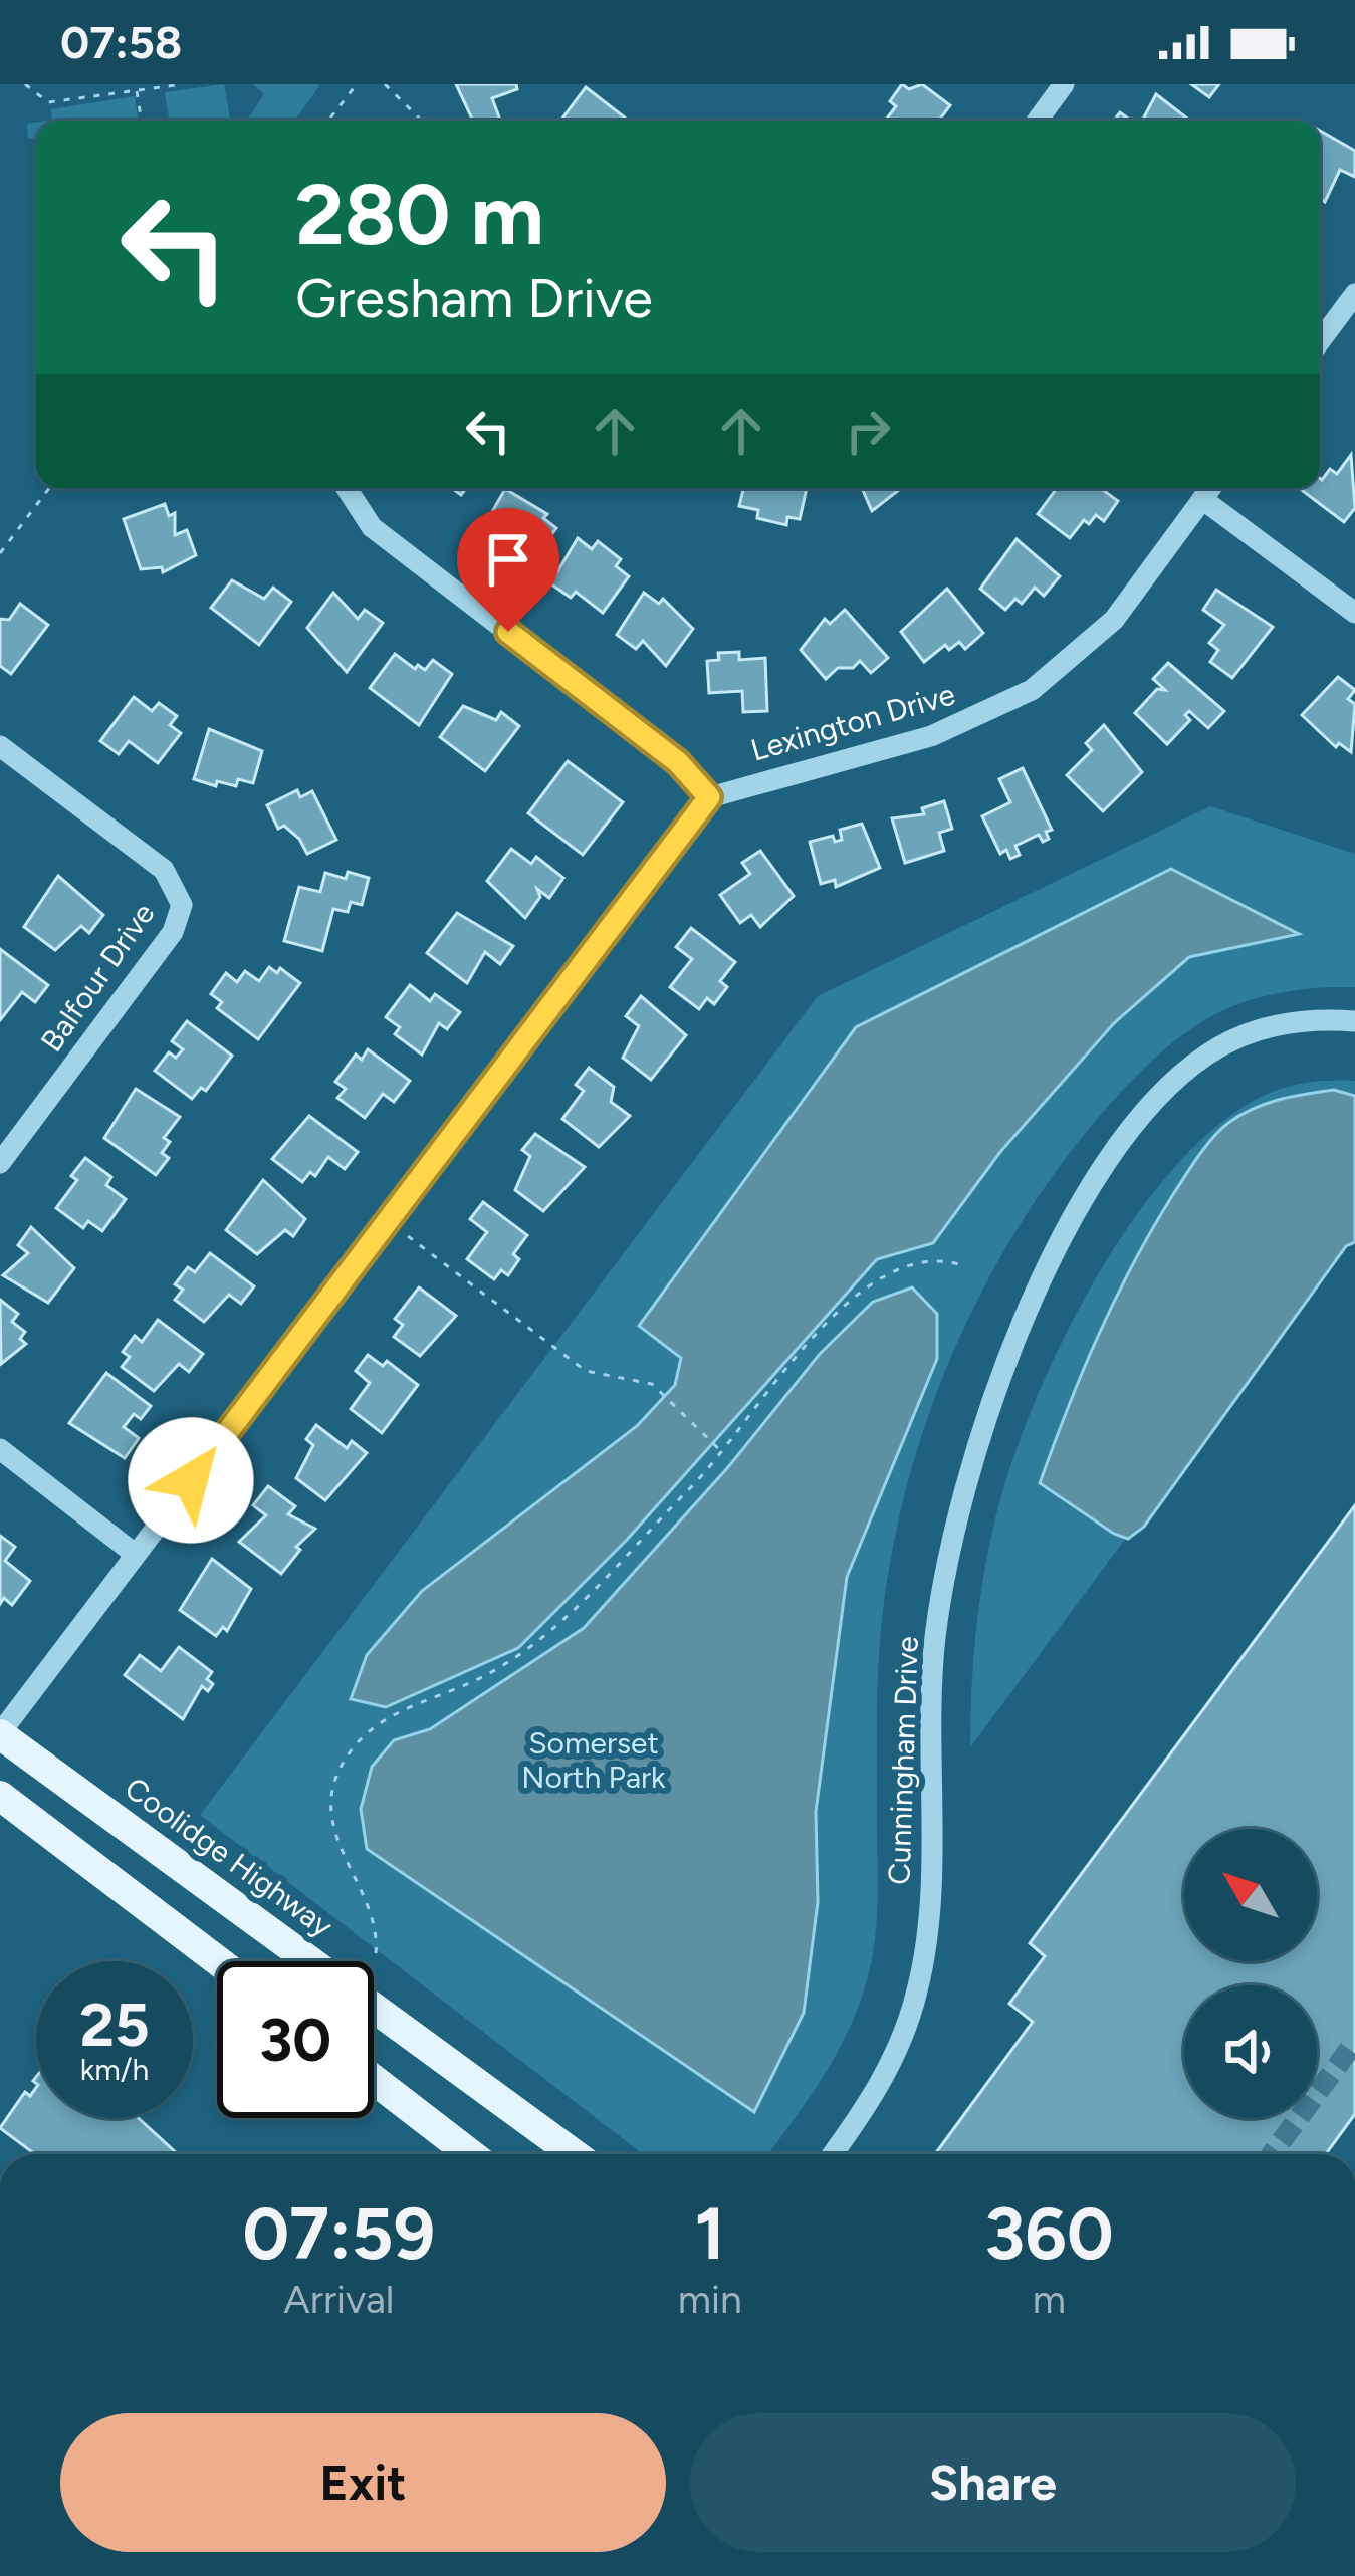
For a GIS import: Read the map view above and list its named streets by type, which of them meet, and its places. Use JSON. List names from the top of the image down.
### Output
{
  "streets": {
    "main road": ["Coolidge Highway"],
    "street": ["Lexington Drive", "Balfour Drive", "Cunningham Drive"]
  },
  "parks": ["Somerset North Park"],
  "north": "top left",
  "page": {
    "status": "07:58",
    "turn": ["280 m", "Gresham Drive"],
    "speed": "25 km/h",
    "limit": "30",
    "eta": [
      "07:59",
      "Arrival",
      "1",
      "min",
      "360",
      "m"
    ],
    "buttons": ["Exit", "Share"]
  }
}
